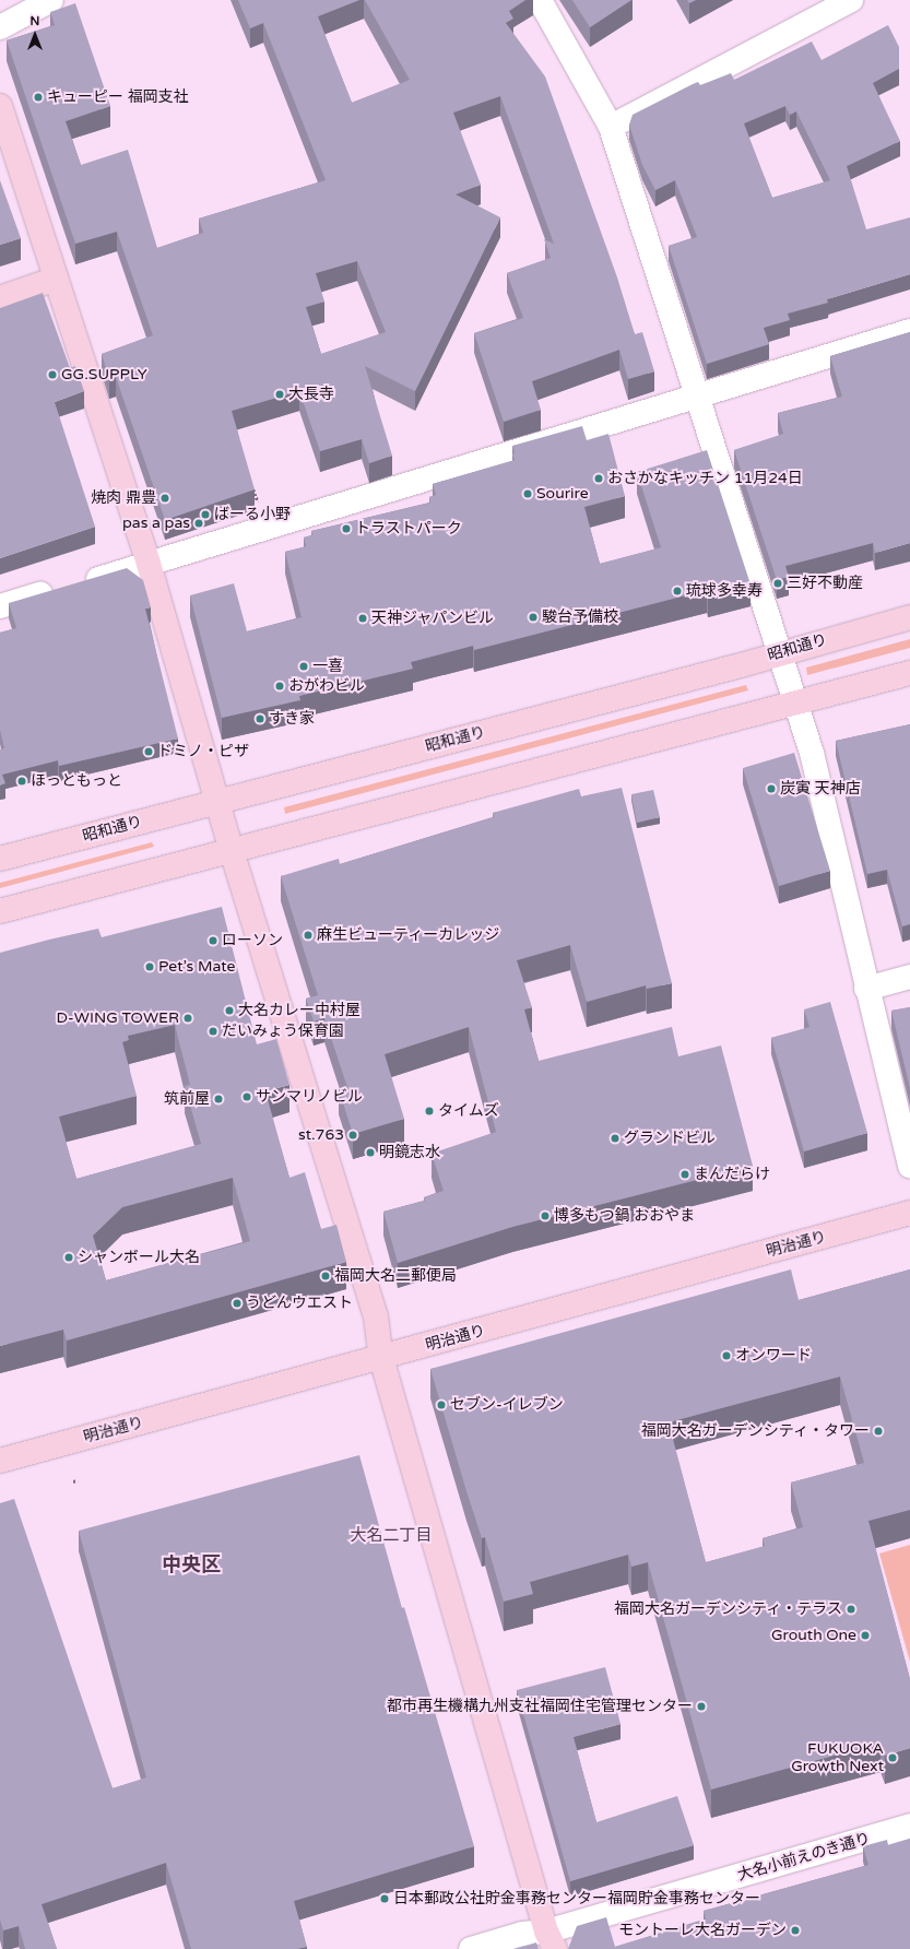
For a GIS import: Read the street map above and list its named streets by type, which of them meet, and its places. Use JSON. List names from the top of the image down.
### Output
{
  "streets": {
    "street": ["昭和通り", "明治通り", "大名小前えのき通り"]
  },
  "districts": ["大名二丁目", "中央区"],
  "places": [
    "キューピー 福岡支社",
    "GG.SUPPLY",
    "大長寺",
    "おさかなキッチン 11月24日",
    "Sourire",
    "焼肉 鼎豊",
    "ばーる小野",
    "pas a pas",
    "トラストパーク",
    "三好不動産",
    "琉球多幸寿",
    "駿台予備校",
    "天神ジャパンビル",
    "一喜",
    "おがわビル",
    "すき家",
    "ドミノ・ピザ",
    "ほっともっと",
    "炭寅 天神店",
    "麻生ビューティーカレッジ",
    "ローソン",
    "Pet’s Mate",
    "大名カレー中村屋",
    "D-WING TOWER",
    "だいみょう保育園",
    "サンマリノビル",
    "筑前屋",
    "タイムズ",
    "st.763",
    "グランドビル",
    "明鏡志水",
    "まんだらけ",
    "博多もつ鍋 おおやま",
    "シャンボール大名",
    "福岡大名二郵便局",
    "うどんウエスト",
    "オンワード",
    "セブン-イレブン",
    "福岡大名ガーデンシティ・タワー",
    "福岡大名ガーデンシティ・テラス",
    "Grouth One",
    "都市再生機構九州支社福岡住宅管理センター",
    "FUKUOKA Growth Next",
    "日本郵政公社貯金事務センター福岡貯金事務センター",
    "モントーレ大名ガーデン"
  ],
  "north": "top"
}
